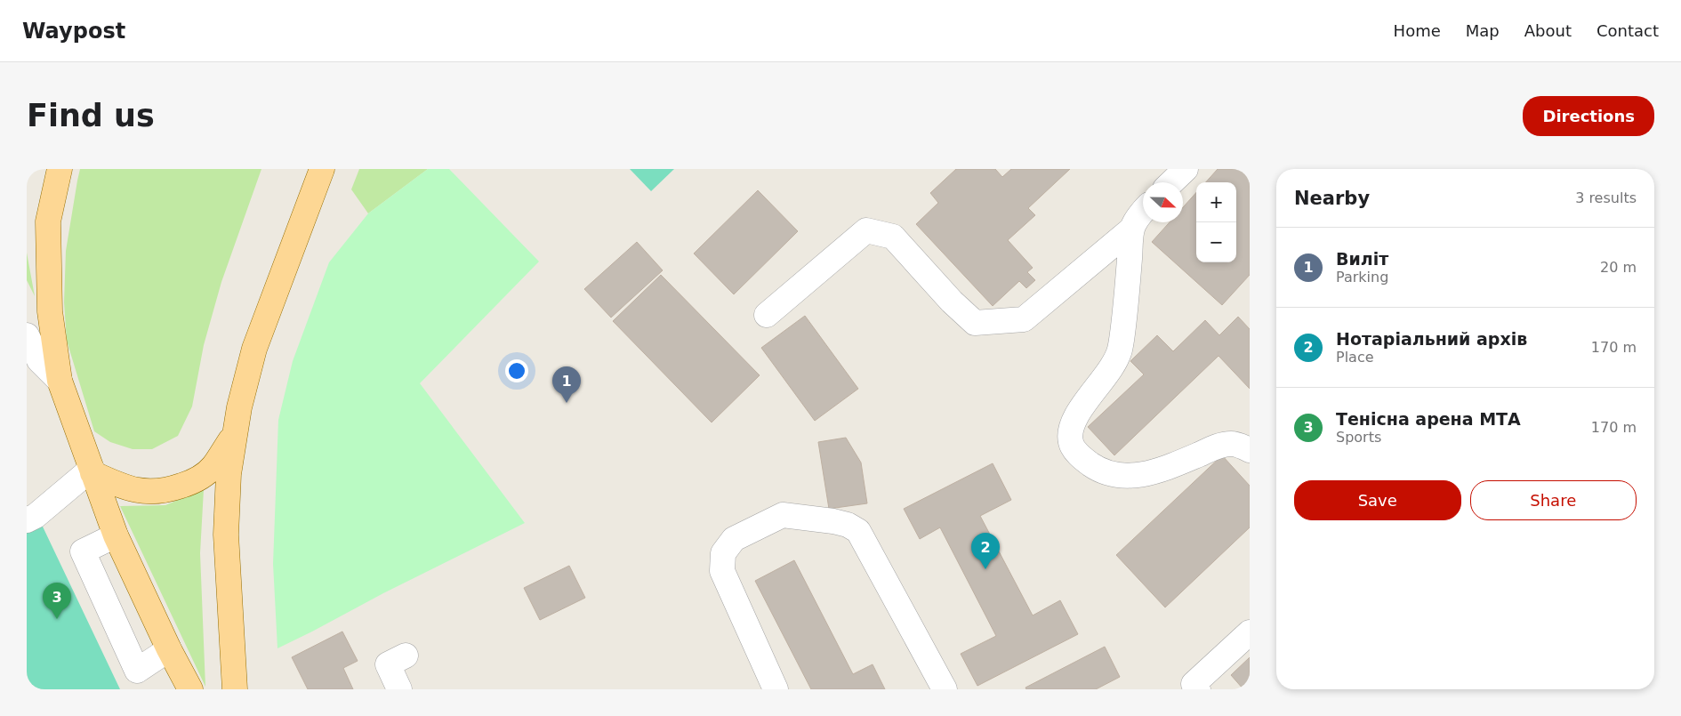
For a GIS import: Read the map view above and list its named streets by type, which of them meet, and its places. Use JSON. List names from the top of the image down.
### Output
{
  "north": "right",
  "page": {
    "header": "Waypost",
    "nav": [
      "Home",
      "Map",
      "About",
      "Contact"
    ],
    "buttons": [
      "Directions",
      ["Save", "Share"]
    ],
    "title": "Find us",
    "heading": ["Nearby", "3 results"],
    "map_buttons": ["+", "−"],
    "list": [
      {
        "mark": "1",
        "name": "Виліт",
        "note": "Parking",
        "value": "20 m"
      },
      {
        "mark": "2",
        "name": "Нотаріальний архів",
        "note": "Place",
        "value": "170 m"
      },
      {
        "mark": "3",
        "name": "Тенісна арена МТА",
        "note": "Sports",
        "value": "170 m"
      }
    ],
    "pins": ["1", "2", "3"]
  }
}
